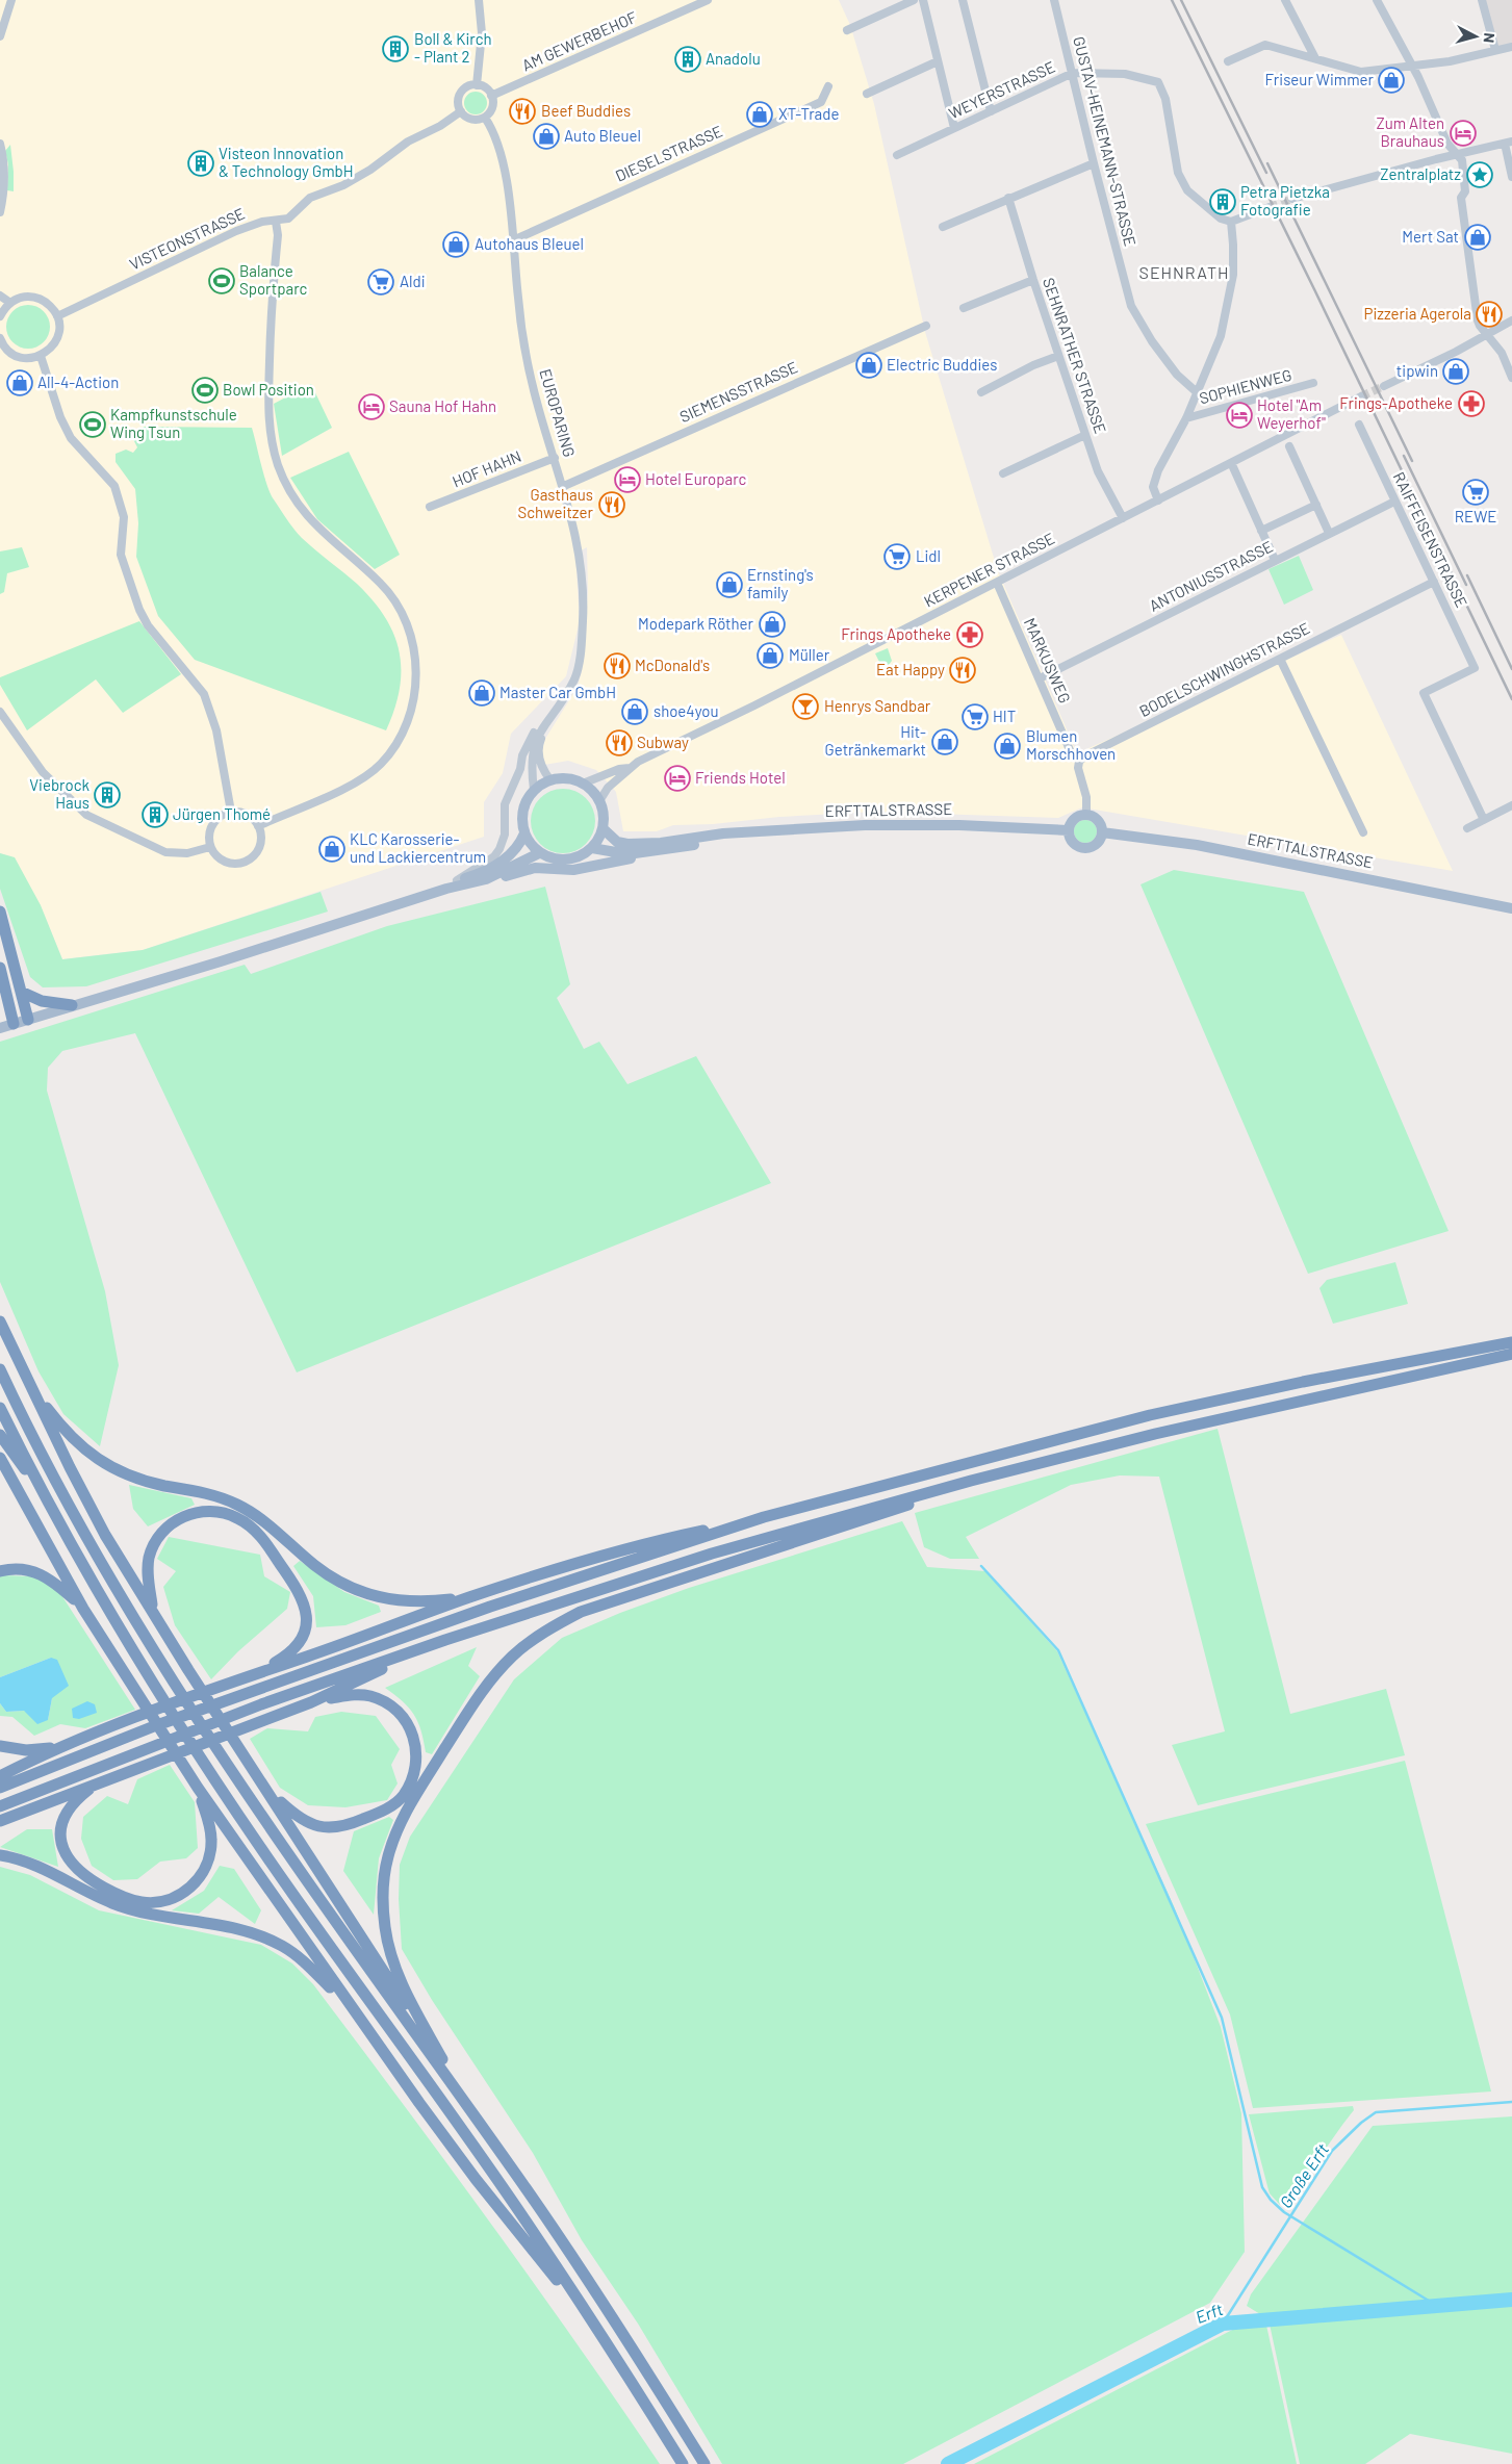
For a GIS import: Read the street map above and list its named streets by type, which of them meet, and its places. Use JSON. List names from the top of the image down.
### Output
{
  "streets": {
    "main road": ["ERFTTALSTRASSE"],
    "street": [
      "AM GEWERBEHOF",
      "WEYERSTRASSE",
      "GUSTAV-HEINEMANN-STRASSE",
      "DIESELSTRASSE",
      "VISTEONSTRASSE",
      "SEHNRATHER STRASSE",
      "SOPHIENWEG",
      "SIEMENSSTRASSE",
      "EUROPARING",
      "HOF HAHN",
      "RAIFFEISENSTRASSE",
      "KERPENER STRASSE",
      "ANTONIUSSTRASSE",
      "MARKUSWEG",
      "BODELSCHWINGHSTRASSE"
    ]
  },
  "crossings": [
    ["AM GEWERBEHOF", "VISTEONSTRASSE"],
    ["AM GEWERBEHOF", "EUROPARING"],
    ["WEYERSTRASSE", "GUSTAV-HEINEMANN-STRASSE"],
    ["DIESELSTRASSE", "EUROPARING"],
    ["VISTEONSTRASSE", "EUROPARING"],
    ["SEHNRATHER STRASSE", "KERPENER STRASSE"],
    ["SIEMENSSTRASSE", "EUROPARING"],
    ["EUROPARING", "HOF HAHN"],
    ["RAIFFEISENSTRASSE", "ANTONIUSSTRASSE"],
    ["RAIFFEISENSTRASSE", "BODELSCHWINGHSTRASSE"],
    ["KERPENER STRASSE", "MARKUSWEG"],
    ["ANTONIUSSTRASSE", "MARKUSWEG"],
    ["BODELSCHWINGHSTRASSE", "ERFTTALSTRASSE"]
  ],
  "districts": ["SEHNRATH"],
  "water": ["Große Erft", "Erft"],
  "places": {
    "building": [
      "Boll & Kirch - Plant 2",
      "Anadolu",
      "Visteon Innovation & Technology GmbH",
      "Petra Pietzka Fotografie",
      "Viebrock Haus",
      "Jürgen Thomé"
    ],
    "shop": [
      "Friseur Wimmer",
      "XT-Trade",
      "Auto Bleuel",
      "Mert Sat",
      "Autohaus Bleuel",
      "Electric Buddies",
      "tipwin",
      "All-4-Action",
      "Ernsting's family",
      "Modepark Röther",
      "Müller",
      "Master Car GmbH",
      "shoe4you",
      "Hit- Getränkemarkt",
      "Blumen Morschhoven",
      "KLC Karosserie- und Lackiercentrum"
    ],
    "restaurant": [
      "Beef Buddies",
      "Pizzeria Agerola",
      "Gasthaus Schweitzer",
      "McDonald's",
      "Eat Happy",
      "Subway"
    ],
    "hotel": [
      "Zum Alten Brauhaus",
      "Sauna Hof Hahn",
      "Hotel \"Am Weyerhof\"",
      "Hotel Europarc",
      "Friends Hotel"
    ],
    "place": ["Zentralplatz"],
    "sports": ["Balance Sportparc", "Bowl Position", "Kampfkunstschule Wing Tsun"],
    "supermarket": [
      "Aldi",
      "REWE",
      "Lidl",
      "HIT"
    ],
    "pharmacy": ["Frings-Apotheke", "Frings Apotheke"],
    "bar": ["Henrys Sandbar"]
  },
  "north": "right"
}
